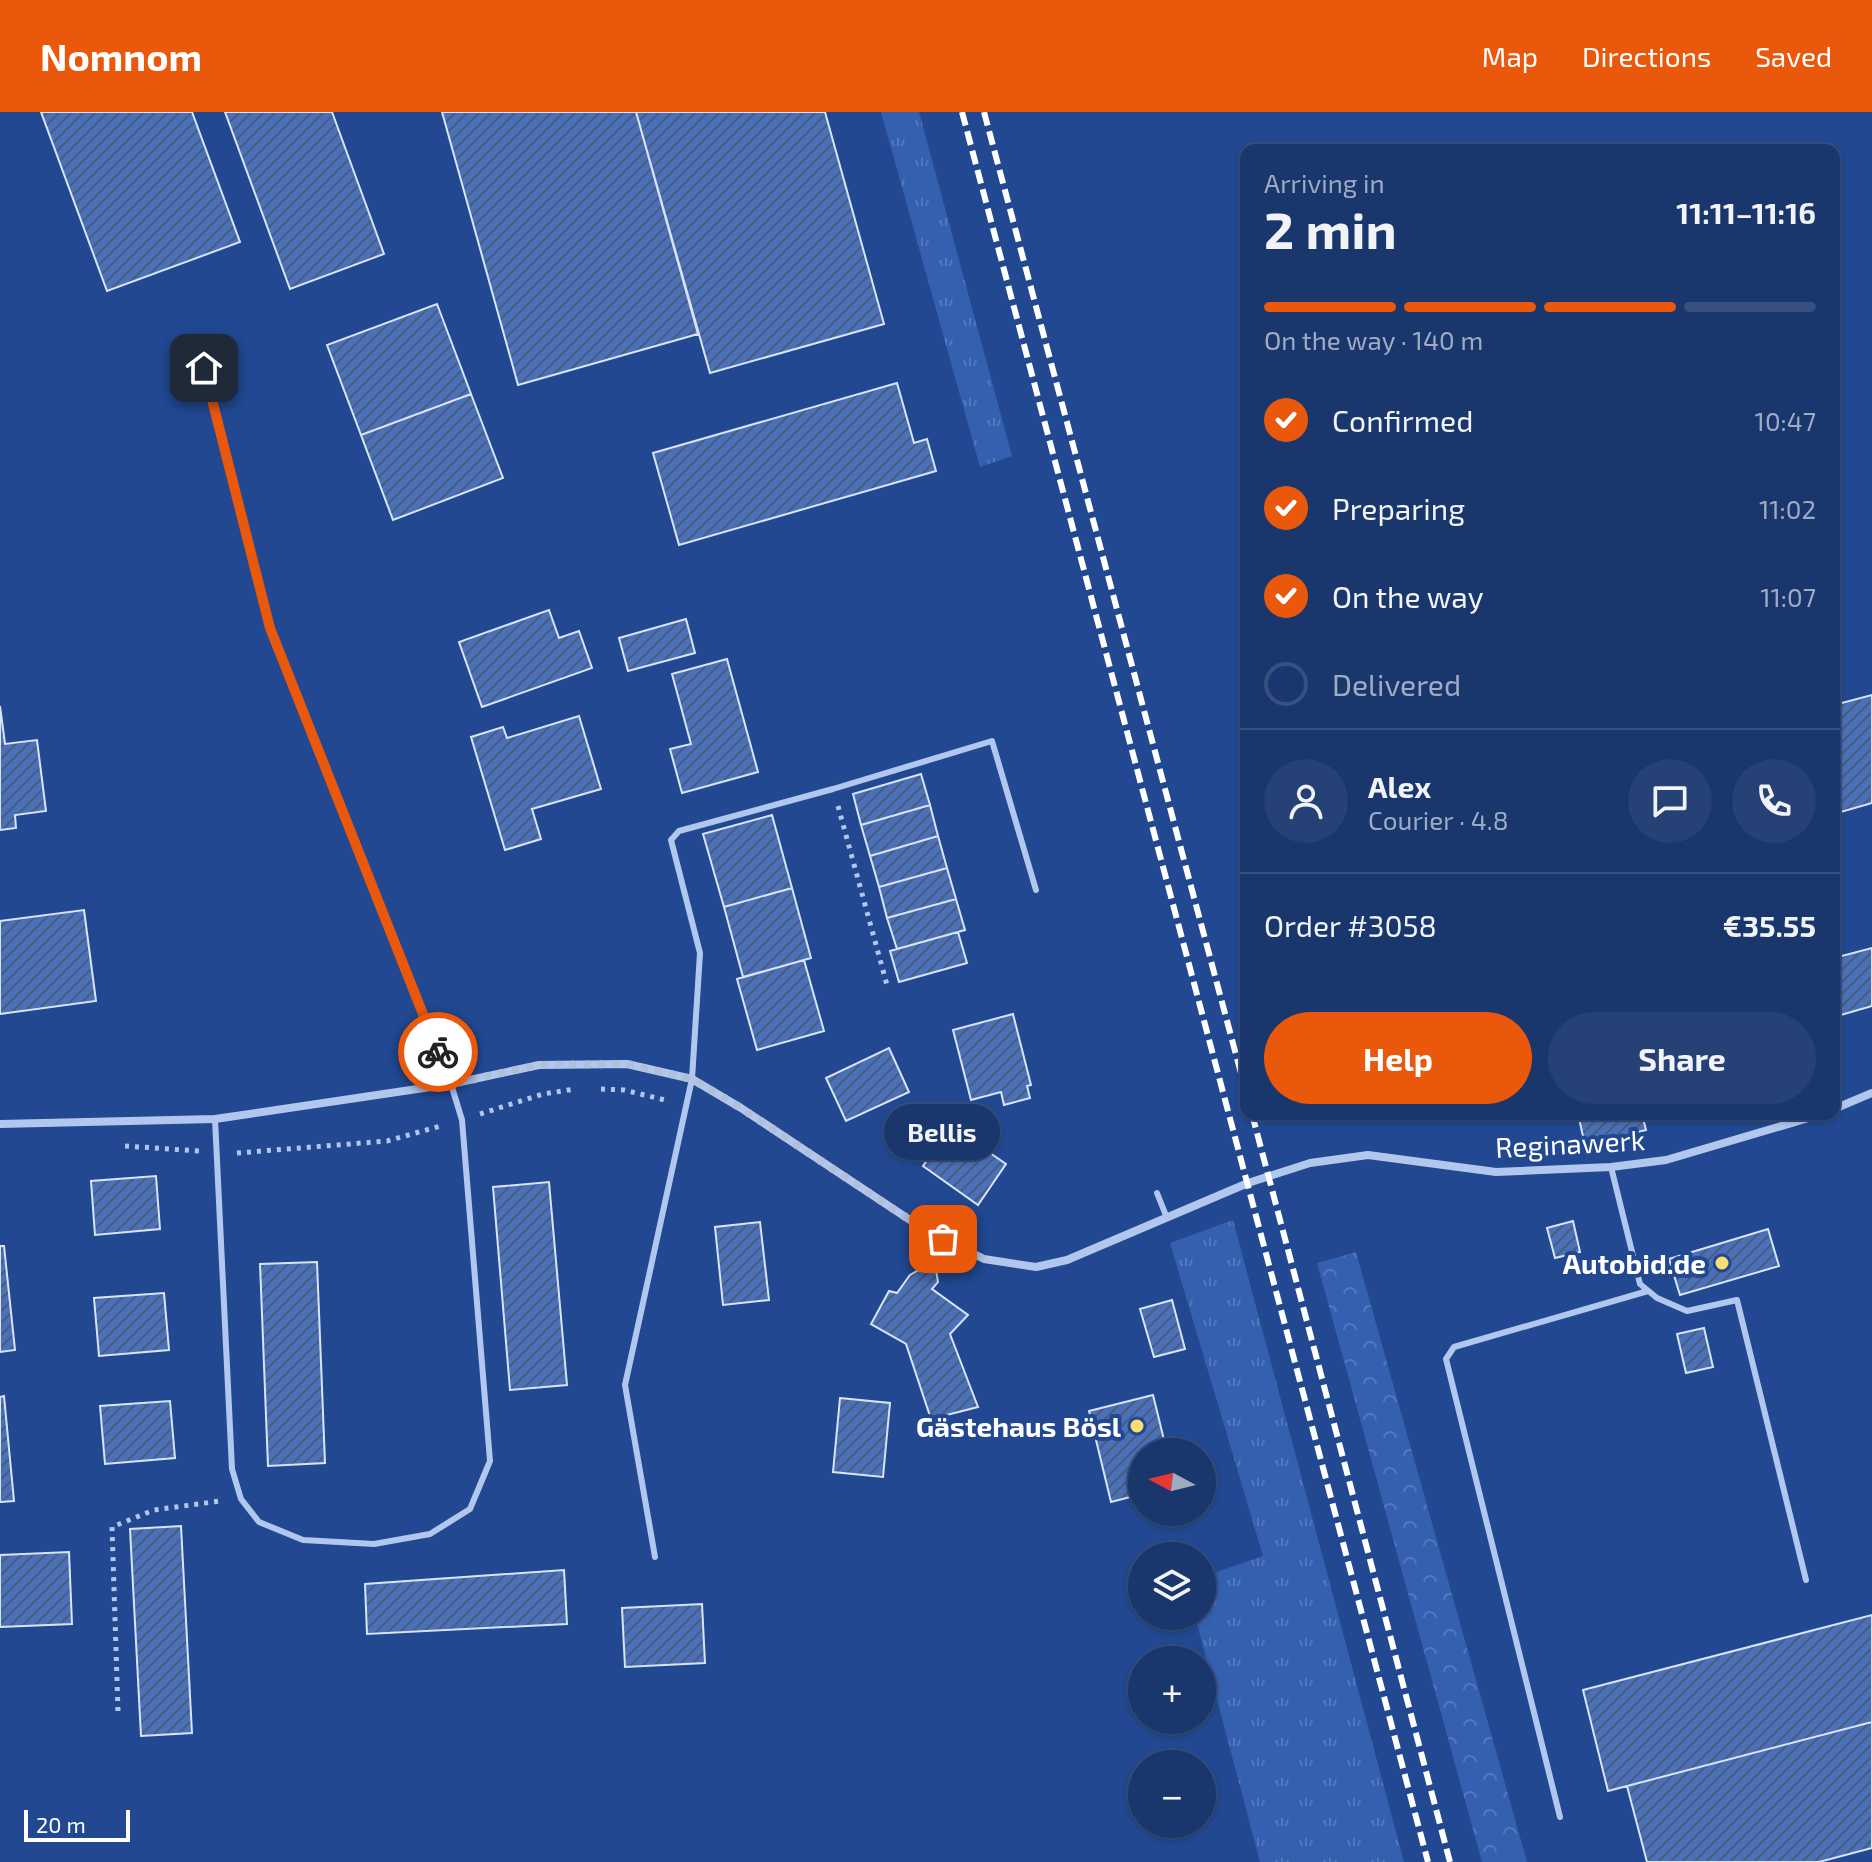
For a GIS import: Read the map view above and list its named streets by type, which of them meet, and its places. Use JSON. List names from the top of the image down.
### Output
{
  "streets": {
    "street": ["Reginawerk"]
  },
  "places": ["Bellis", "Autobid.de", "Gästehaus Bösl"],
  "scale_bar": "20 m",
  "north": "left",
  "page": {
    "header": "Nomnom",
    "nav": ["Map", "Directions", "Saved"],
    "heading": ["2 min", "Arriving in", "11:11–11:16"],
    "panel": [
      "Alex",
      "Courier · 4.8",
      "Order #3058",
      "€35.55"
    ],
    "bar": "On the way · 140 m",
    "list": [
      ["Confirmed", "10:47"],
      ["Preparing", "11:02"],
      ["On the way", "11:07"],
      "Delivered"
    ],
    "buttons": ["Help", "Share"],
    "bubble": "Bellis",
    "map_buttons": ["+", "−"],
    "scale": "20 m"
  }
}
